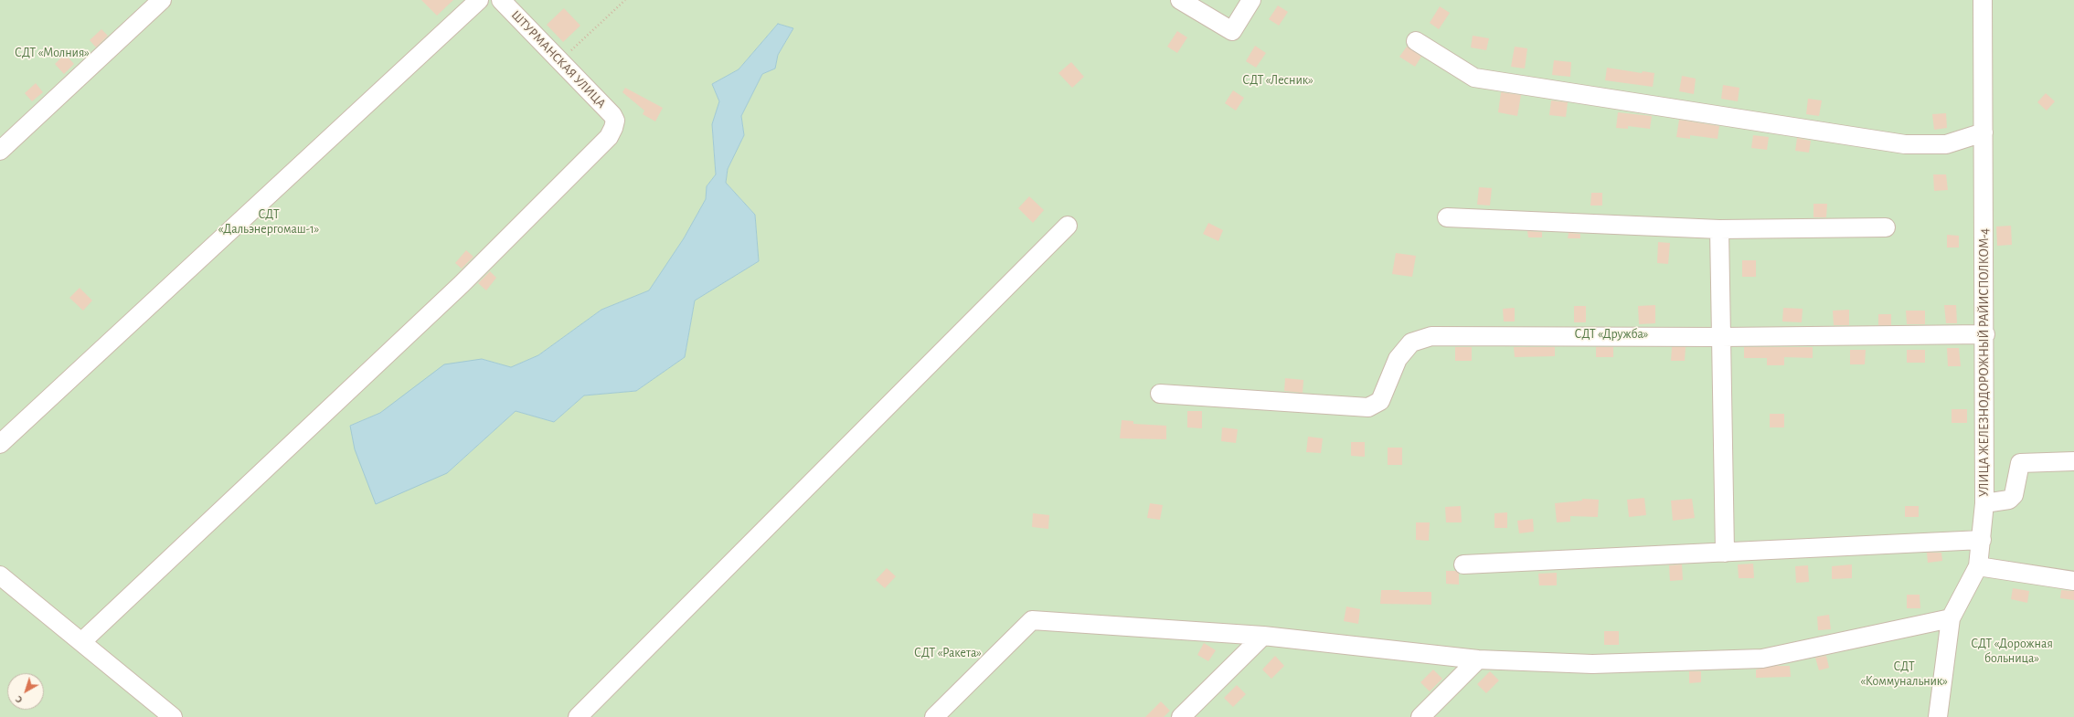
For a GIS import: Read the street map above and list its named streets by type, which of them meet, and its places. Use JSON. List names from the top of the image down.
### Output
{
  "streets": {
    "street": ["ШТУРМАНСКАЯ УЛИЦА", "УЛИЦА ЖЕЛЕЗНОДОРОЖНЫЙ РАЙИСПОЛКОМ-4"]
  },
  "parks": [
    "СДТ «Молния»",
    "СДТ «Лесник»",
    "СДТ «Дальэнергомаш-1»",
    "СДТ «Дружба»",
    "СДТ «Дорожная больница»",
    "СДТ «Ракета»",
    "СДТ «Коммунальник»"
  ],
  "north": "bottom left"
}
